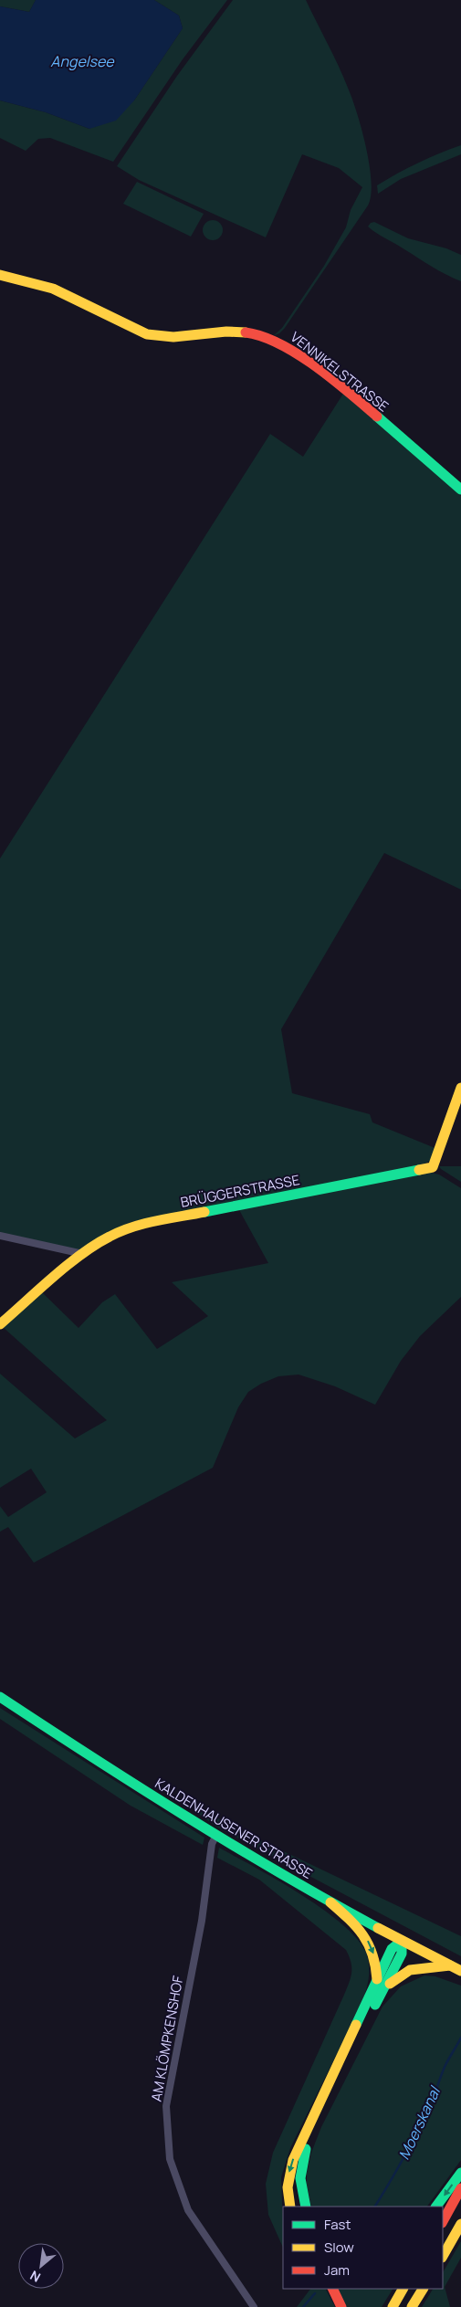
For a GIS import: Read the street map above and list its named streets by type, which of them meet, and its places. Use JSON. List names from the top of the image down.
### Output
{
  "streets": {
    "main road": ["VENNIKELSTRASSE", "BRÜGGERSTRASSE", "KALDENHAUSENER STRASSE"],
    "street": ["AM KLÖMPKENSHOF"]
  },
  "crossings": [
    ["KALDENHAUSENER STRASSE", "AM KLÖMPKENSHOF"]
  ],
  "water": ["Angelsee", "Moerskanal"],
  "legend": ["Fast", "Slow", "Jam"],
  "north": "bottom left"
}
